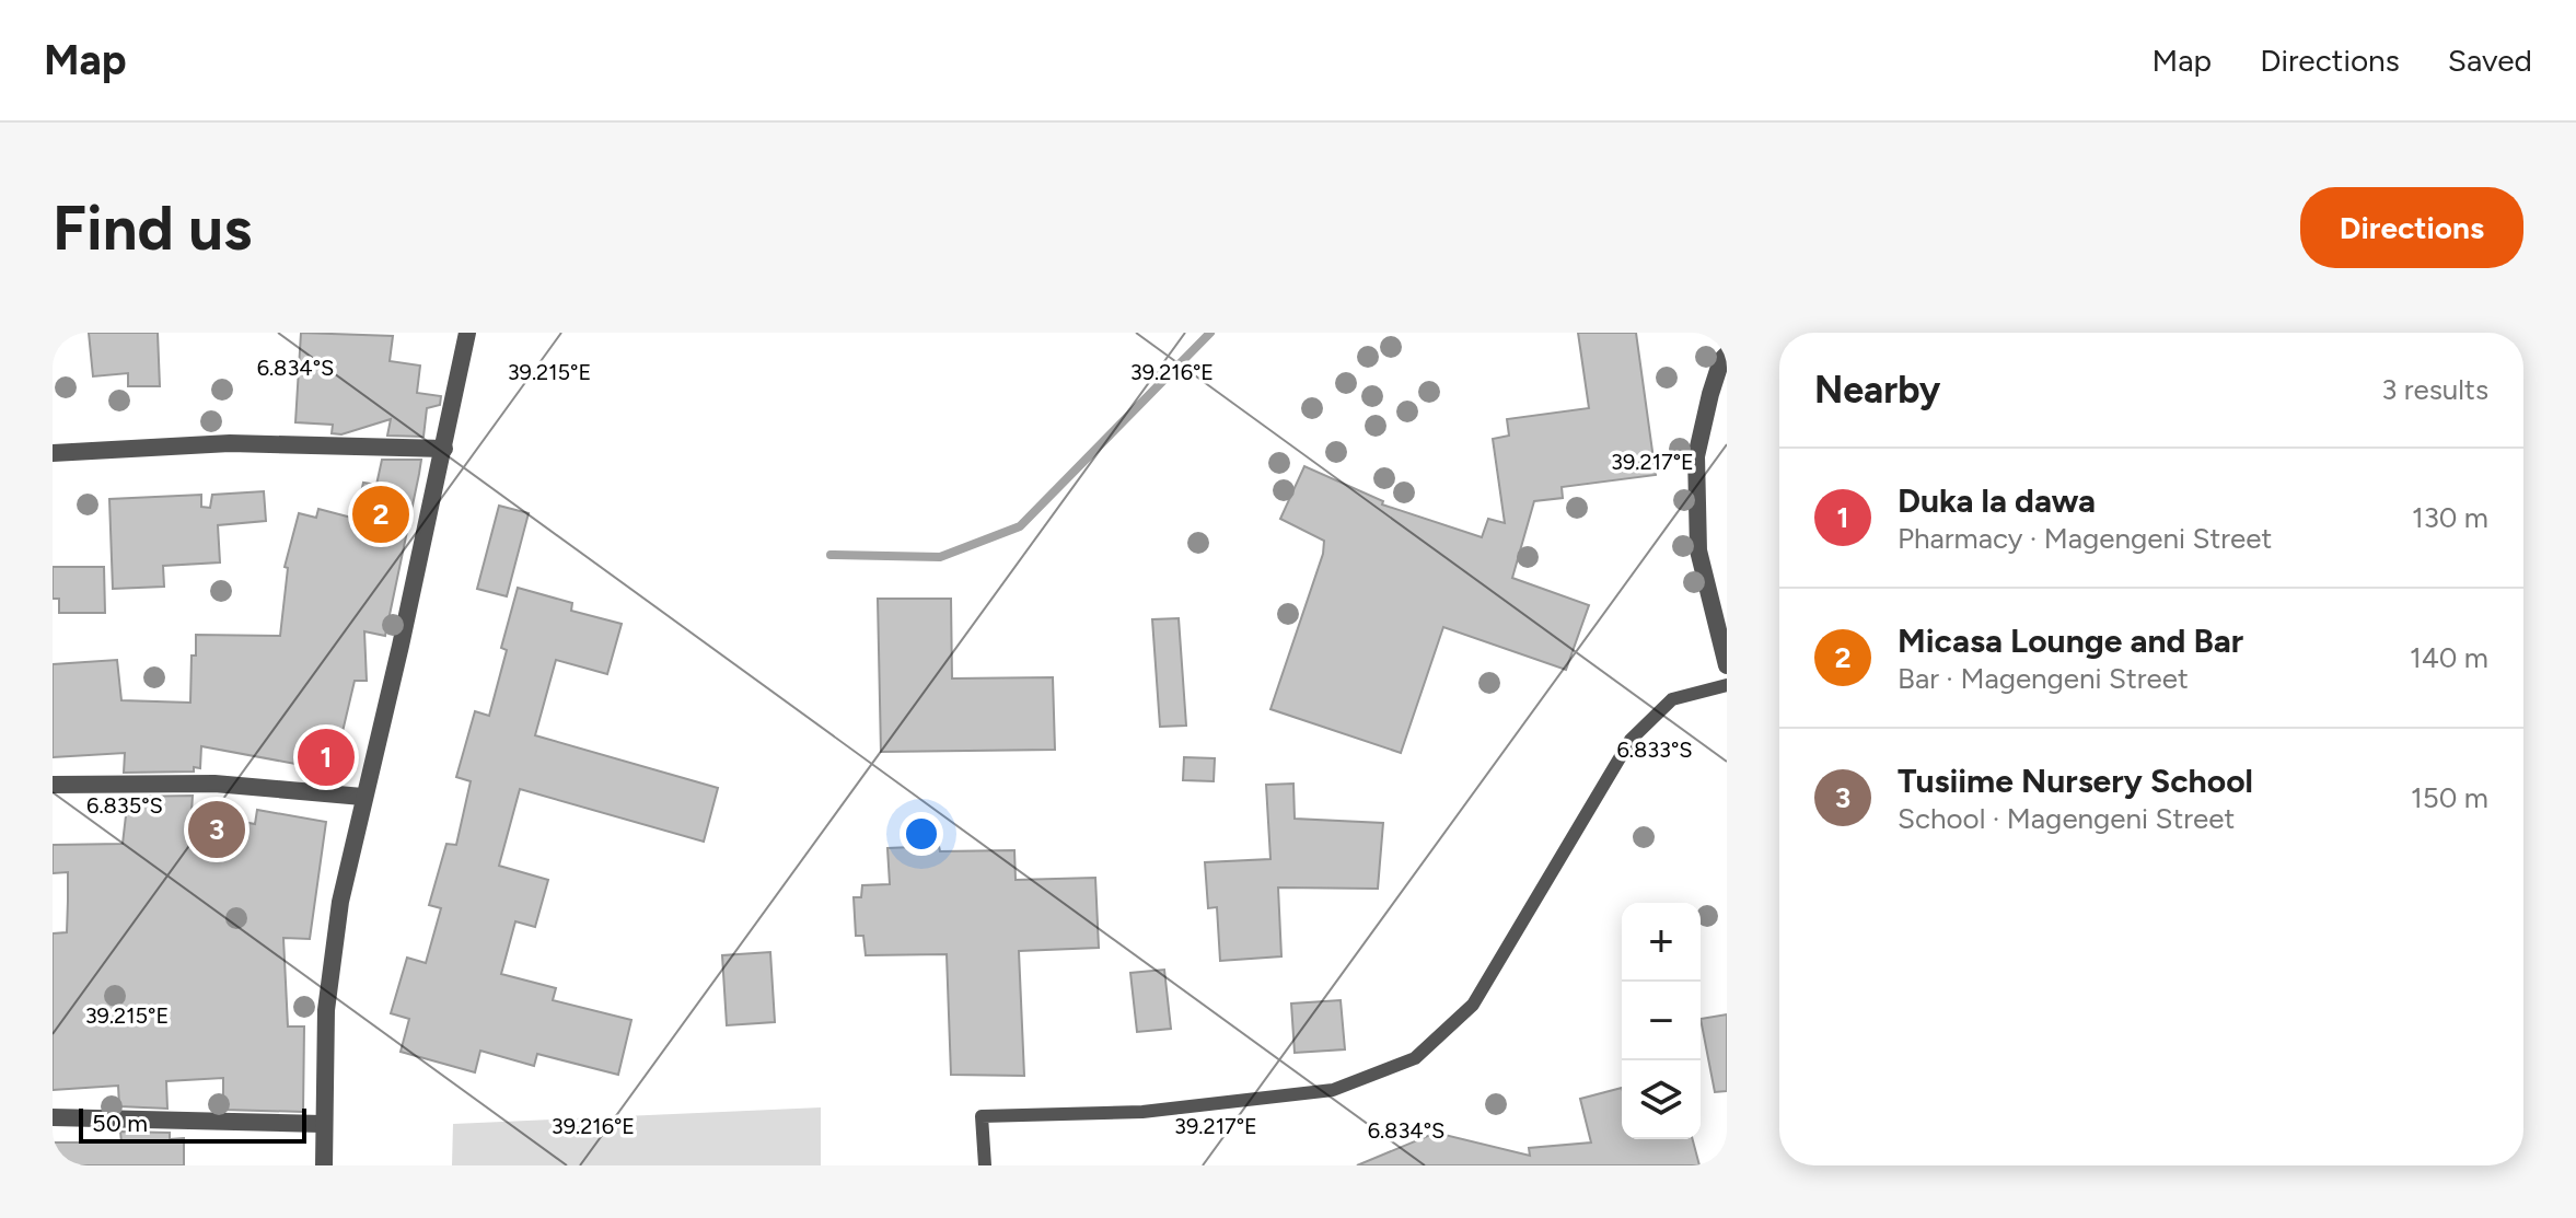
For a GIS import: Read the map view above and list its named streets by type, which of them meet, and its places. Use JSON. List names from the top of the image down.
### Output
{
  "scale_bar": "50 m",
  "page": {
    "header": "Map",
    "nav": ["Map", "Directions", "Saved"],
    "buttons": "Directions",
    "title": "Find us",
    "heading": ["Nearby", "3 results"],
    "list": [
      {
        "mark": "1",
        "name": "Duka la dawa",
        "note": "Pharmacy · Magengeni Street",
        "value": "130 m"
      },
      {
        "mark": "2",
        "name": "Micasa Lounge and Bar",
        "note": "Bar · Magengeni Street",
        "value": "140 m"
      },
      {
        "mark": "3",
        "name": "Tusiime Nursery School",
        "note": "School · Magengeni Street",
        "value": "150 m"
      }
    ],
    "pins": ["2", "1", "3"],
    "map_buttons": ["+", "−"],
    "scale": "50 m"
  },
  "coordinates": [
    "6.834°S",
    "39.215°E",
    "39.216°E",
    "39.217°E",
    "6.833°S",
    "6.835°S"
  ]
}
